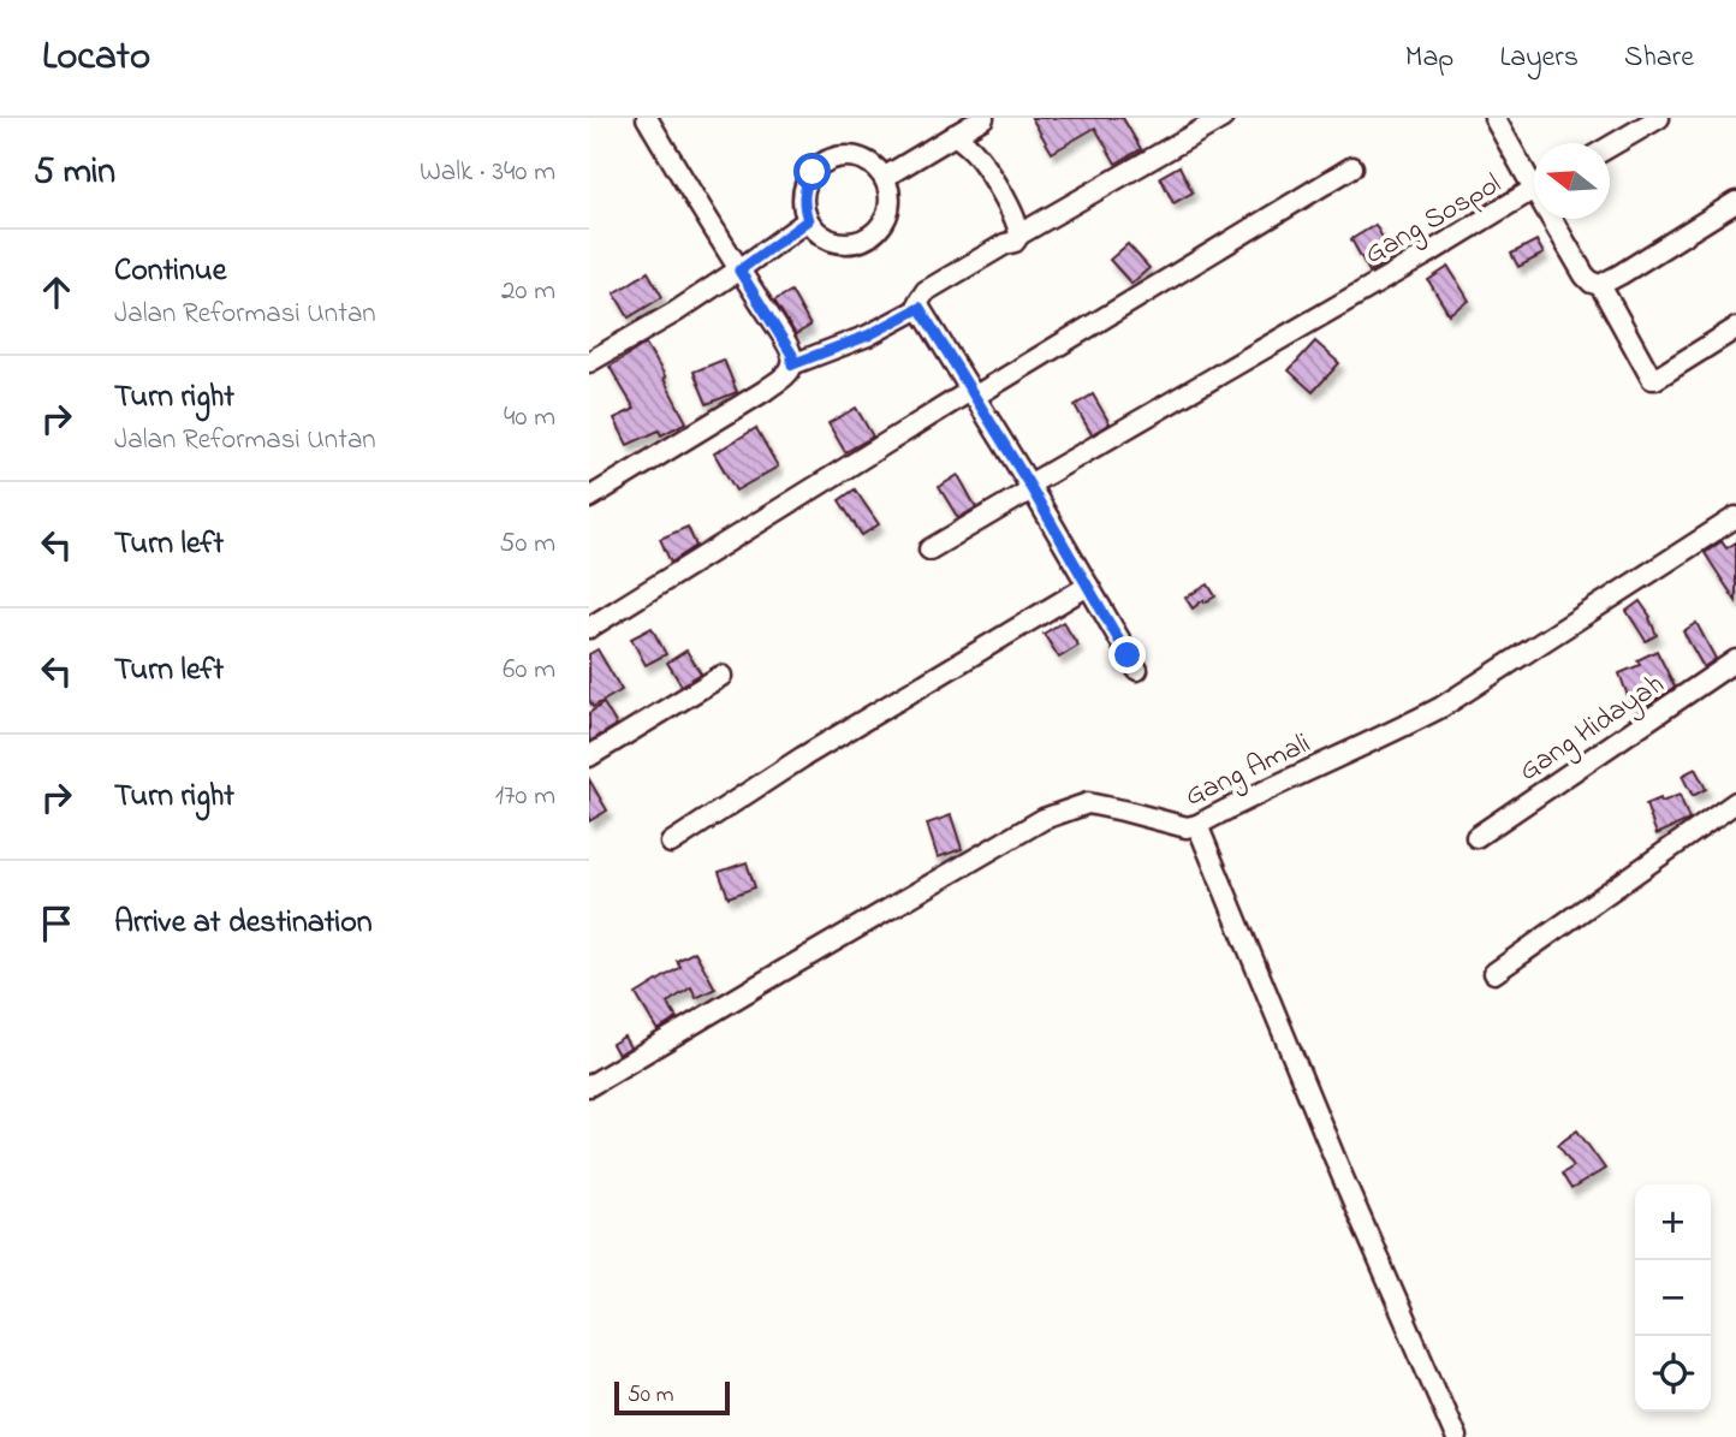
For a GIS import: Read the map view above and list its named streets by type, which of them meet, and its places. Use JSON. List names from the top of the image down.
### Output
{
  "streets": {
    "street": ["Gang Sospol", "Gang Hidayah", "Gang Amali"]
  },
  "scale_bar": "50 m",
  "north": "left",
  "page": {
    "header": "Locato",
    "nav": ["Map", "Layers", "Share"],
    "heading": ["5 min", "Walk · 340 m"],
    "list": [
      ["Continue", "Jalan Reformasi Untan", "20 m"],
      ["Turn right", "Jalan Reformasi Untan", "40 m"],
      ["Turn left", "50 m"],
      ["Turn left", "60 m"],
      ["Turn right", "170 m"],
      "Arrive at destination"
    ],
    "map_buttons": ["+", "−"],
    "scale": "50 m"
  }
}
